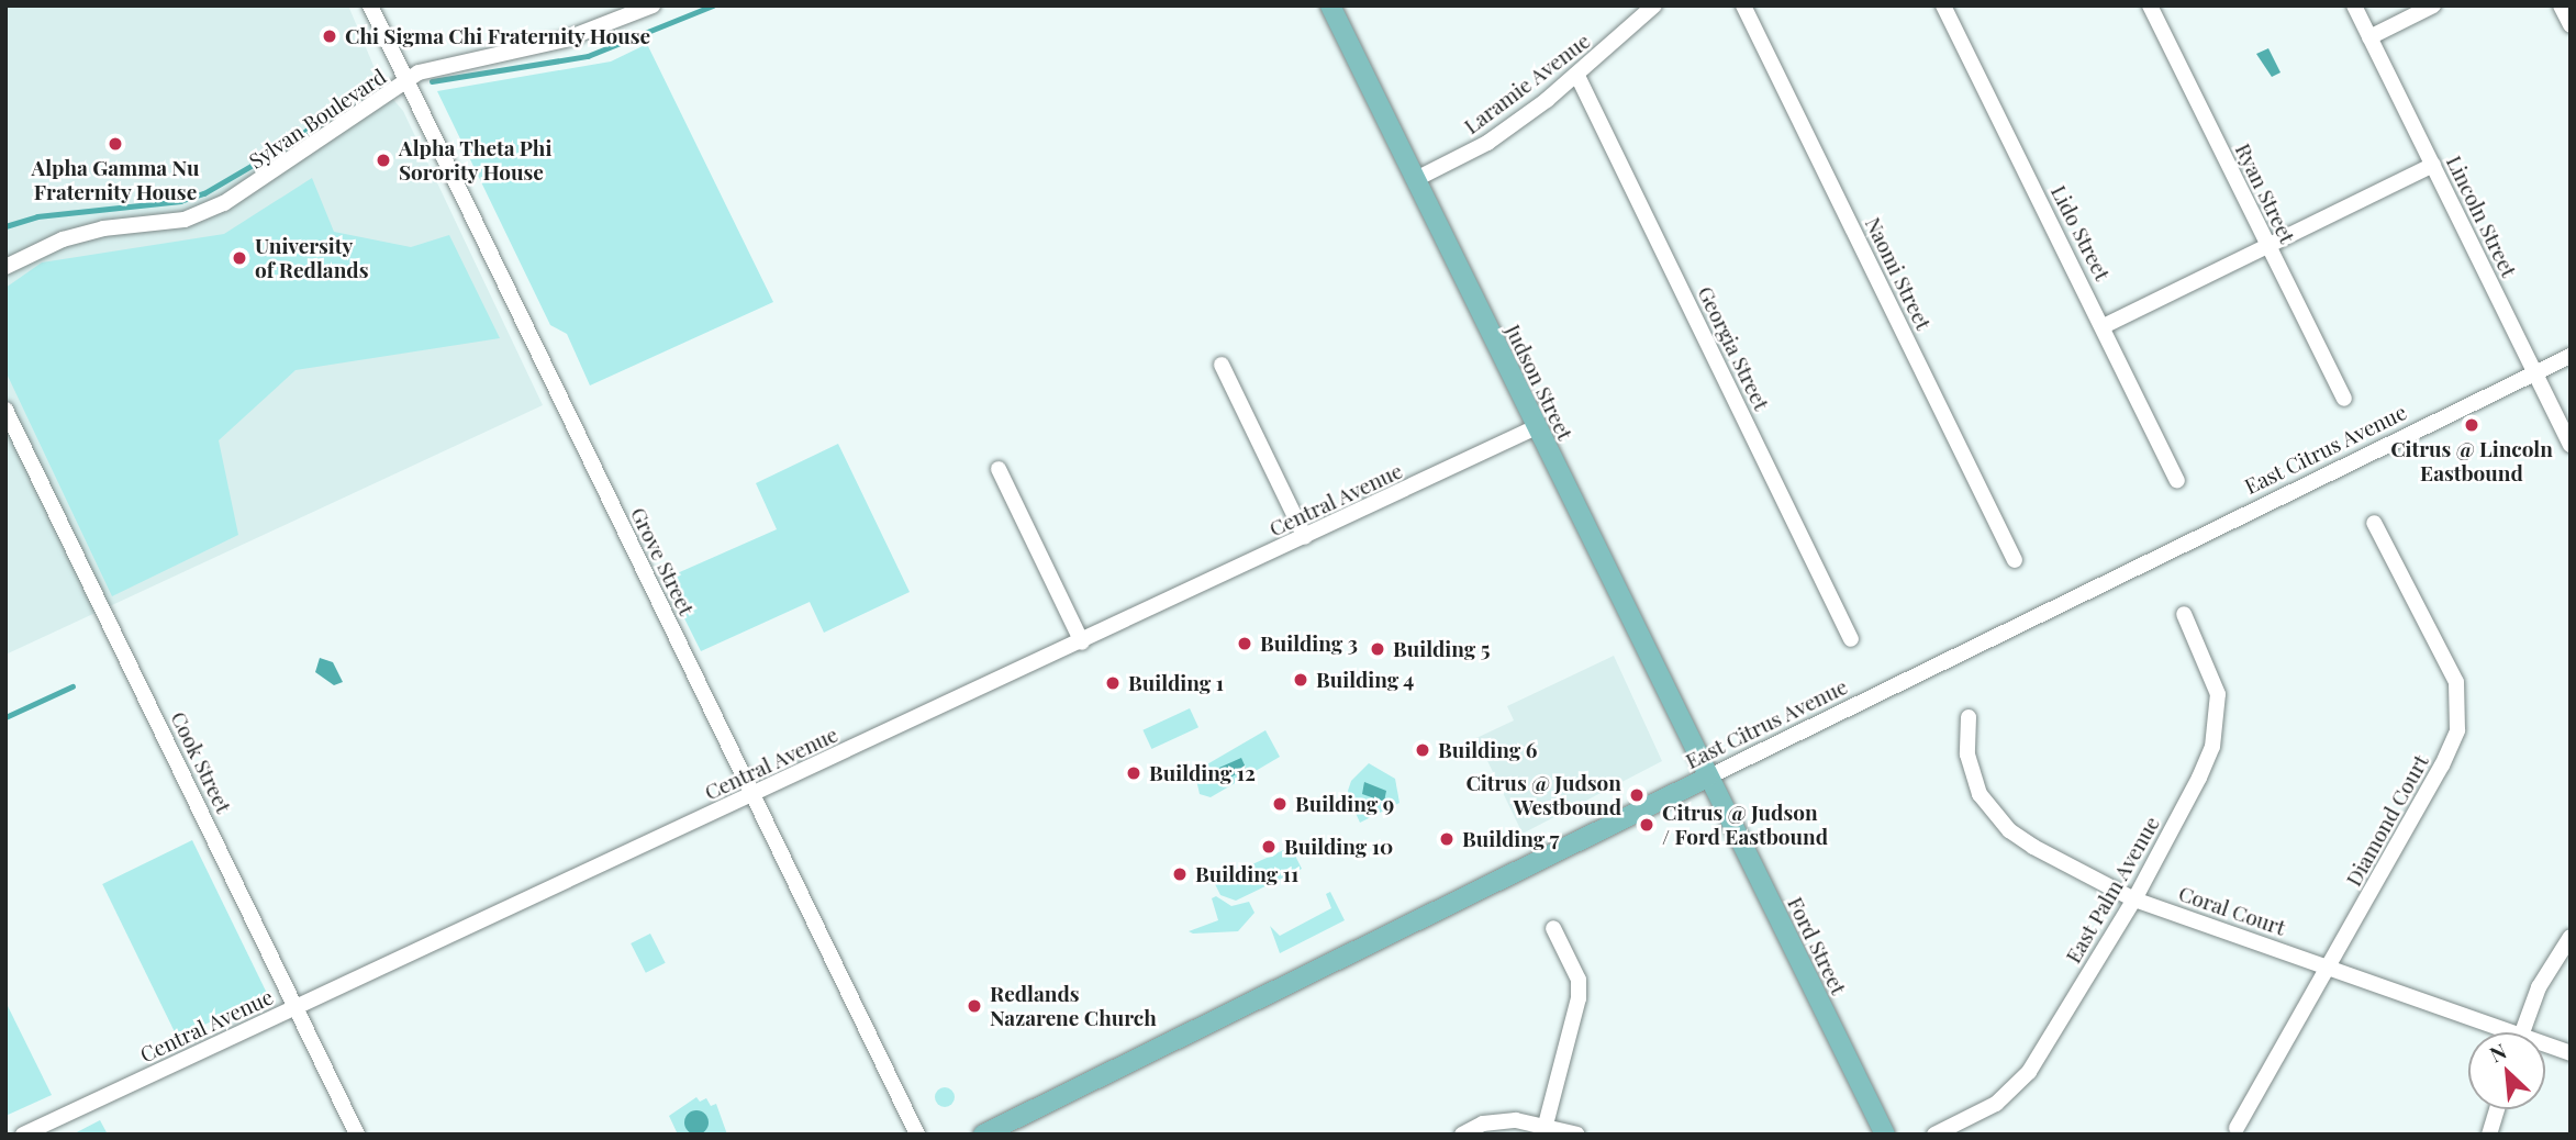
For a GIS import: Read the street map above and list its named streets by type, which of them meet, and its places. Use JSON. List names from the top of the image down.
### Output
{
  "streets": {
    "main road": ["Judson Street", "East Citrus Avenue", "Ford Street"],
    "street": [
      "Laramie Avenue",
      "Sylvan Boulevard",
      "Ryan Street",
      "Lincoln Street",
      "Lido Street",
      "Naomi Street",
      "Georgia Street",
      "Central Avenue",
      "Grove Street",
      "Cook Street",
      "Diamond Court",
      "East Palm Avenue",
      "Coral Court"
    ]
  },
  "crossings": [
    ["Laramie Avenue", "Georgia Street"],
    ["Laramie Avenue", "Judson Street"],
    ["Sylvan Boulevard", "Grove Street"],
    ["Lincoln Street", "East Citrus Avenue"],
    ["Judson Street", "East Citrus Avenue"],
    ["Judson Street", "Central Avenue"],
    ["Judson Street", "Ford Street"],
    ["East Citrus Avenue", "Ford Street"],
    ["Central Avenue", "Grove Street"],
    ["Central Avenue", "Cook Street"],
    ["Diamond Court", "Coral Court"],
    ["East Palm Avenue", "Coral Court"]
  ],
  "places": [
    "Chi Sigma Chi Fraternity House",
    "Alpha Gamma Nu Fraternity House",
    "Alpha Theta Phi Sorority House",
    "University of Redlands",
    "Citrus @ Lincoln Eastbound",
    "Building 3",
    "Building 5",
    "Building 4",
    "Building 1",
    "Building 6",
    "Building 12",
    "Citrus @ Judson Westbound",
    "Building 9",
    "Citrus @ Judson / Ford Eastbound",
    "Building 7",
    "Building 10",
    "Building 11",
    "Redlands Nazarene Church"
  ],
  "north": "top left"
}
